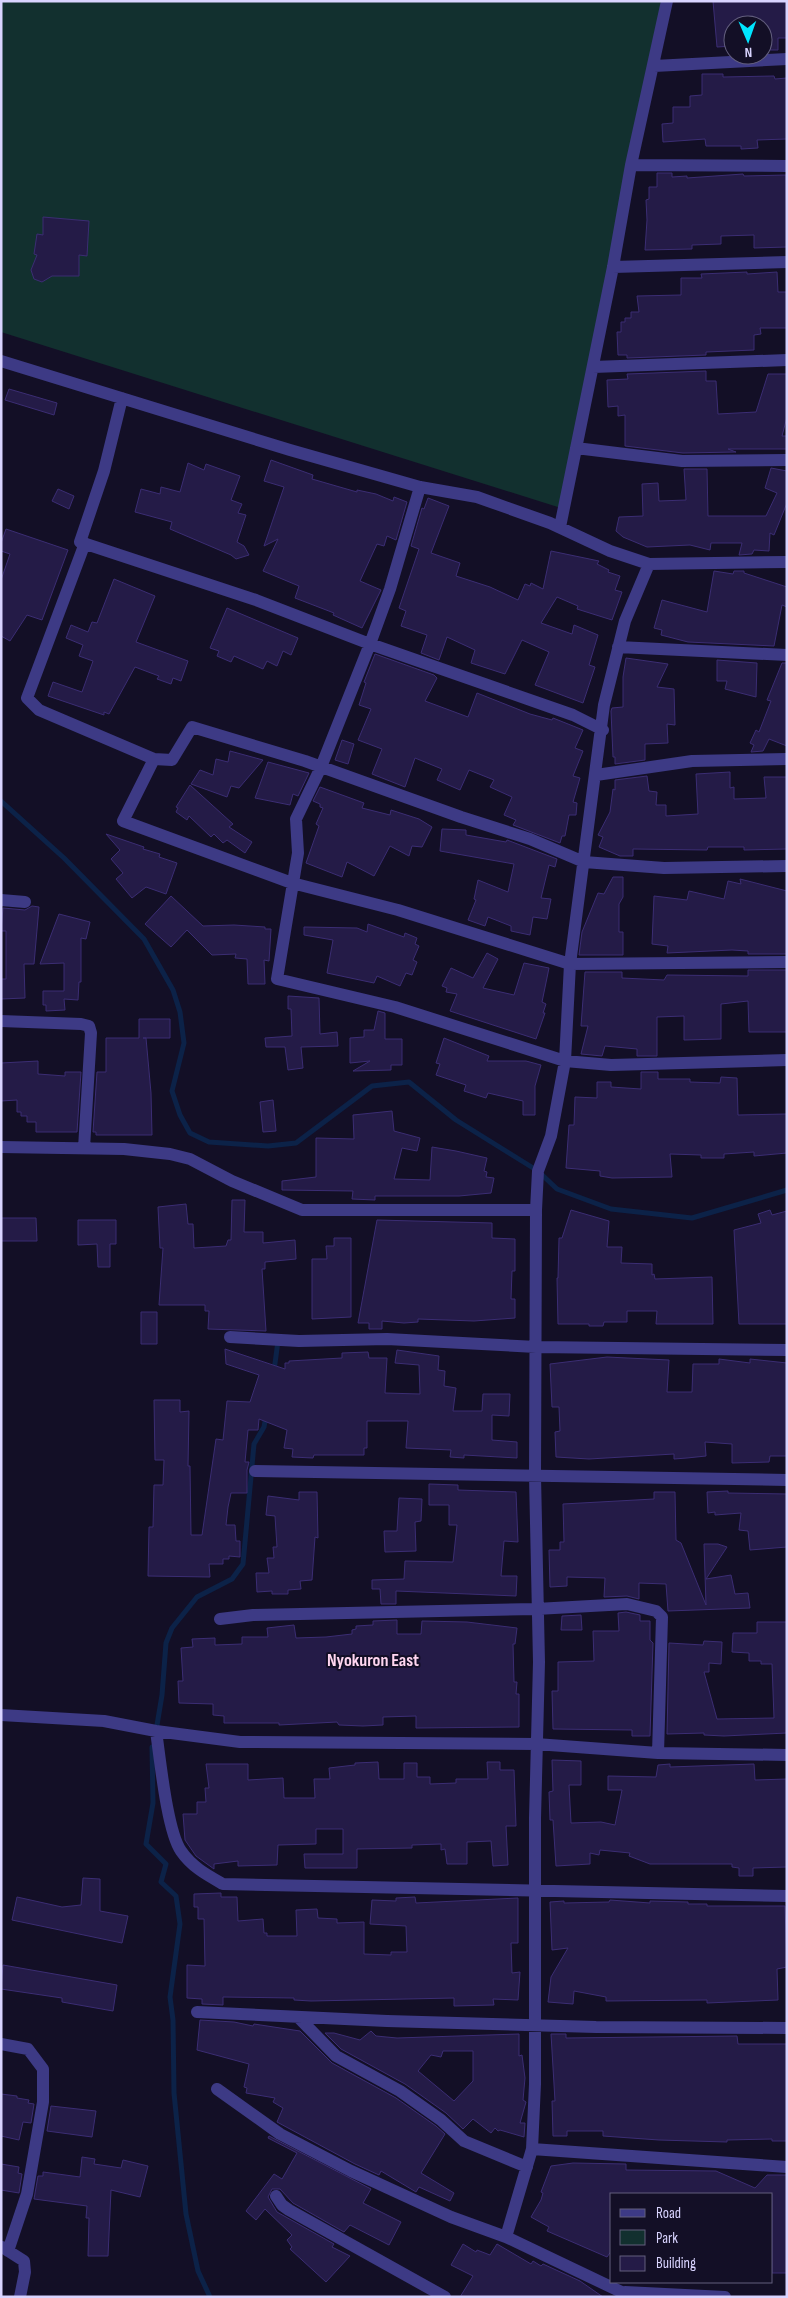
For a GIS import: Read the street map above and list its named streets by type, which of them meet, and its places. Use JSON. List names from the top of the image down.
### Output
{
  "districts": ["Nyokuron East"],
  "legend": ["Road", "Park", "Building"],
  "north": "bottom"
}
